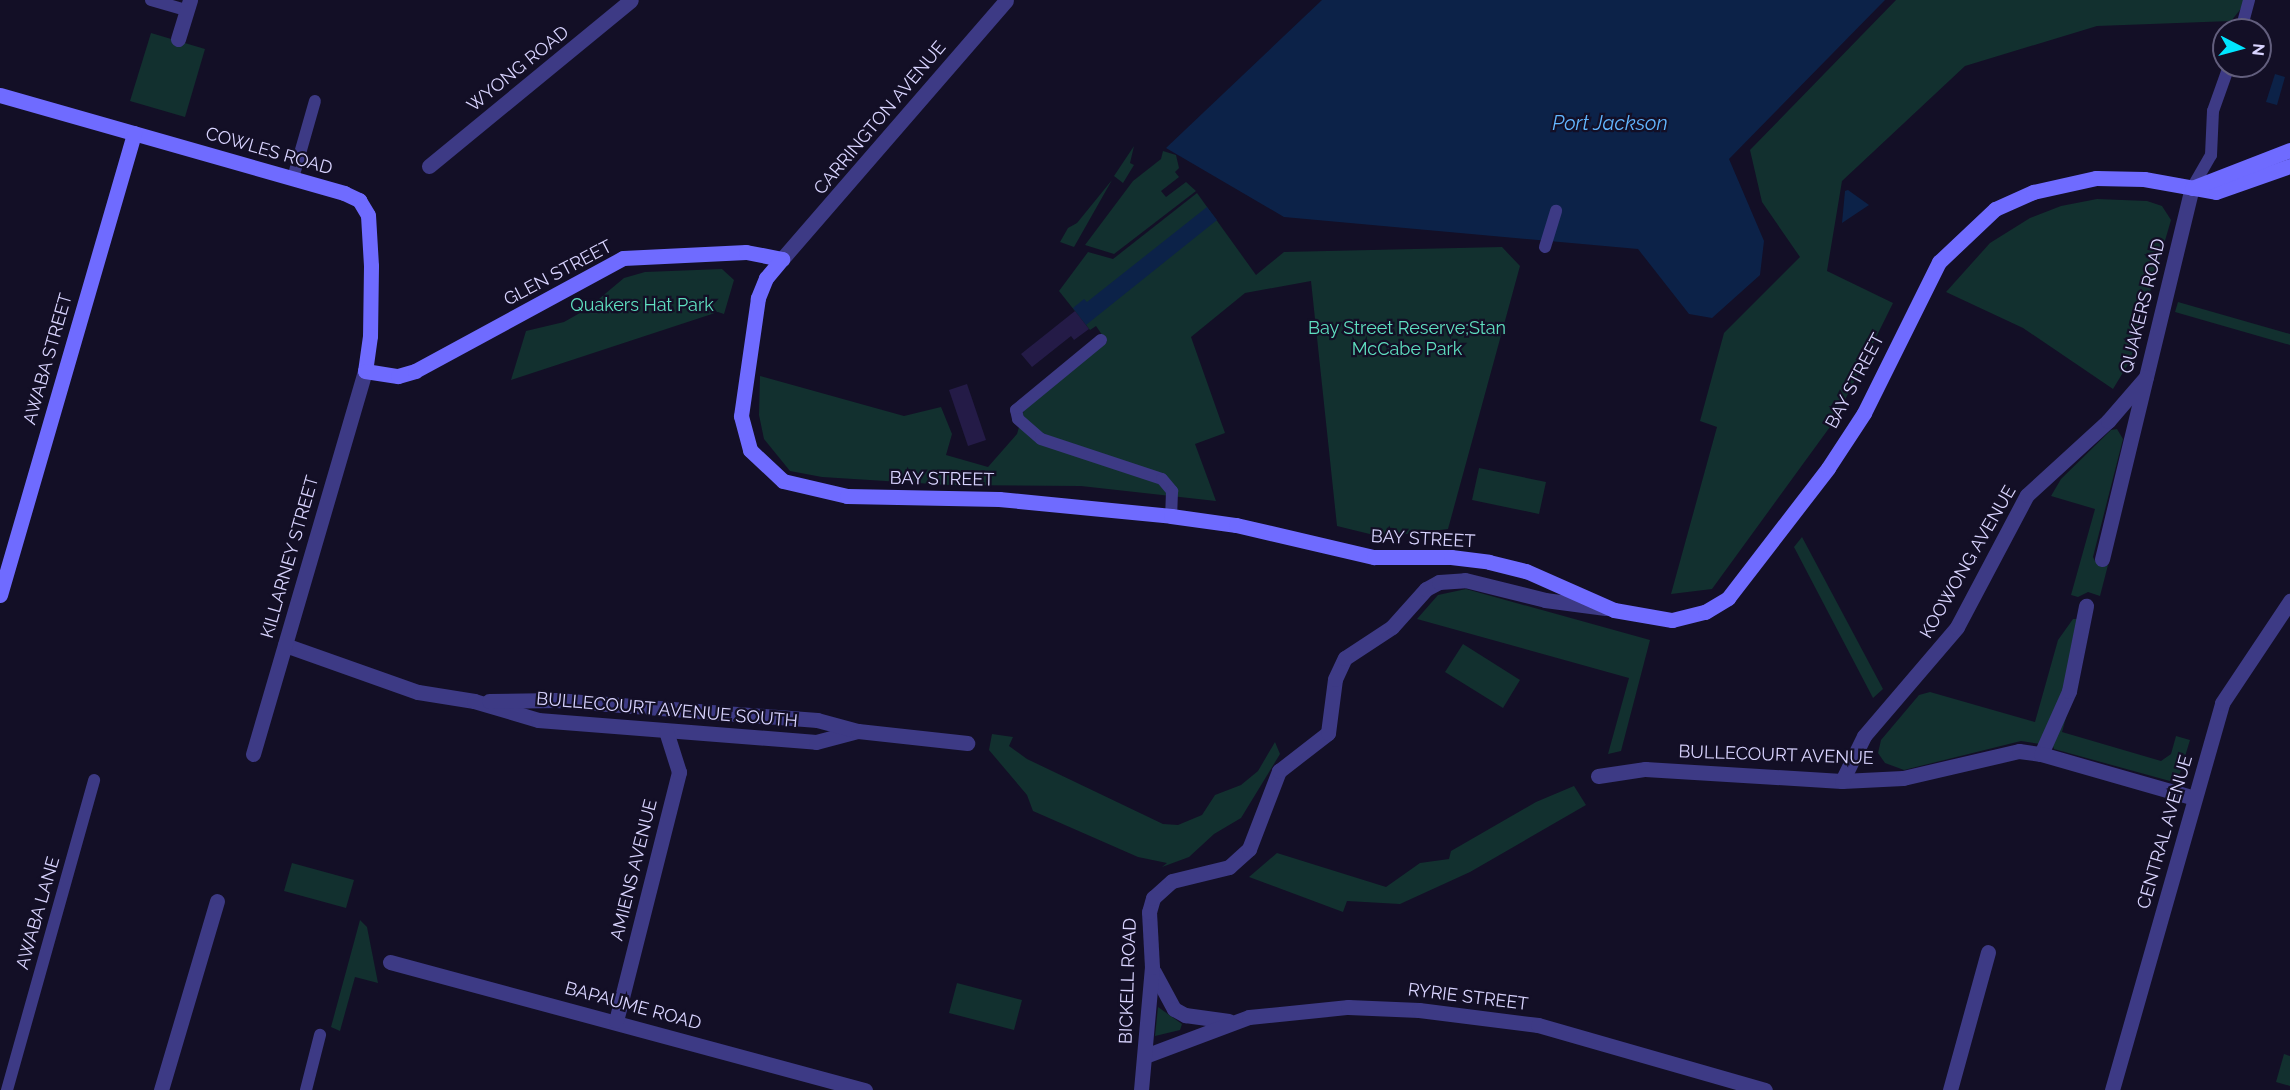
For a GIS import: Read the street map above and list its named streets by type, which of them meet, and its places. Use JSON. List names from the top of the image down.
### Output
{
  "streets": {
    "street": [
      "WYONG ROAD",
      "CARRINGTON AVENUE",
      "COWLES ROAD",
      "GLEN STREET",
      "QUAKERS ROAD",
      "AWABA STREET",
      "BAY STREET",
      "KILLARNEY STREET",
      "KOOWONG AVENUE",
      "BULLECOURT AVENUE SOUTH",
      "BULLECOURT AVENUE",
      "CENTRAL AVENUE",
      "AMIENS AVENUE",
      "BICKELL ROAD",
      "RYRIE STREET",
      "BAPAUME ROAD"
    ],
    "lane": ["AWABA LANE"]
  },
  "crossings": [
    ["CARRINGTON AVENUE", "GLEN STREET"],
    ["CARRINGTON AVENUE", "BAY STREET"],
    ["COWLES ROAD", "GLEN STREET"],
    ["COWLES ROAD", "AWABA STREET"],
    ["COWLES ROAD", "KILLARNEY STREET"],
    ["GLEN STREET", "BAY STREET"],
    ["GLEN STREET", "KILLARNEY STREET"],
    ["QUAKERS ROAD", "BAY STREET"],
    ["QUAKERS ROAD", "KOOWONG AVENUE"],
    ["BAY STREET", "BICKELL ROAD"],
    ["KILLARNEY STREET", "BULLECOURT AVENUE SOUTH"],
    ["KOOWONG AVENUE", "BULLECOURT AVENUE"],
    ["BULLECOURT AVENUE SOUTH", "AMIENS AVENUE"],
    ["BULLECOURT AVENUE", "CENTRAL AVENUE"],
    ["AMIENS AVENUE", "BAPAUME ROAD"],
    ["BICKELL ROAD", "RYRIE STREET"]
  ],
  "water": ["Port Jackson"],
  "parks": ["Quakers Hat Park", "Bay Street Reserve;Stan McCabe Park"],
  "north": "right"
}
